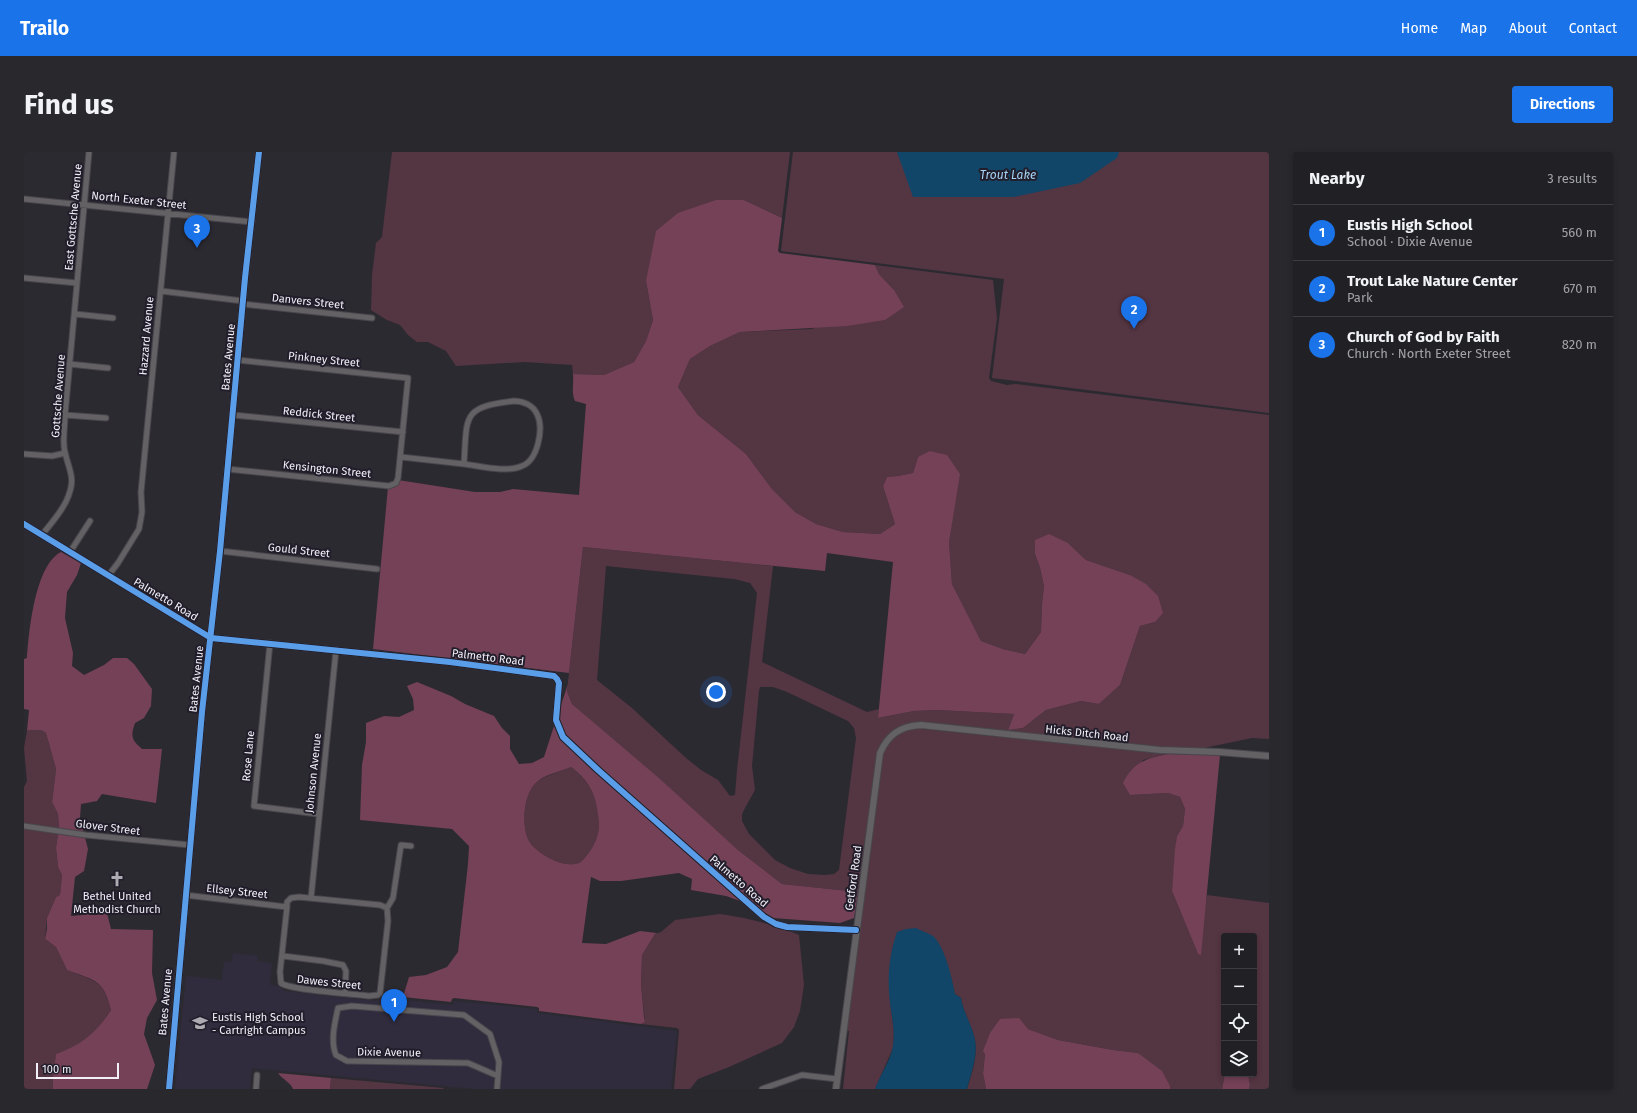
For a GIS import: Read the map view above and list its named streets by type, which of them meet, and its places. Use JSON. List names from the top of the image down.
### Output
{
  "streets": {
    "street": [
      "North Exeter Street",
      "East Gottsche Avenue",
      "Danvers Street",
      "Hazzard Avenue",
      "Bates Avenue",
      "Pinkney Street",
      "Gottsche Avenue",
      "Reddick Street",
      "Kensington Street",
      "Gould Street",
      "Palmetto Road",
      "Hicks Ditch Road",
      "Rose Lane",
      "Johnson Avenue",
      "Glover Street",
      "Getford Road",
      "Ellsey Street",
      "Dawes Street",
      "Dixie Avenue"
    ]
  },
  "crossings": [
    ["North Exeter Street", "East Gottsche Avenue"],
    ["North Exeter Street", "Hazzard Avenue"],
    ["North Exeter Street", "Bates Avenue"],
    ["East Gottsche Avenue", "Gottsche Avenue"],
    ["Danvers Street", "Hazzard Avenue"],
    ["Danvers Street", "Bates Avenue"],
    ["Hazzard Avenue", "Palmetto Road"],
    ["Bates Avenue", "Pinkney Street"],
    ["Bates Avenue", "Reddick Street"],
    ["Bates Avenue", "Kensington Street"],
    ["Bates Avenue", "Gould Street"],
    ["Bates Avenue", "Palmetto Road"],
    ["Bates Avenue", "Glover Street"],
    ["Bates Avenue", "Ellsey Street"],
    ["Pinkney Street", "Reddick Street"],
    ["Gottsche Avenue", "Palmetto Road"],
    ["Palmetto Road", "Rose Lane"],
    ["Palmetto Road", "Johnson Avenue"],
    ["Palmetto Road", "Getford Road"],
    ["Hicks Ditch Road", "Getford Road"],
    ["Rose Lane", "Johnson Avenue"]
  ],
  "water": ["Trout Lake"],
  "places": {
    "church": ["Bethel United Methodist Church"],
    "school or university": ["Eustis High School - Cartright Campus"]
  },
  "scale_bar": "100 m",
  "page": {
    "header": "Trailo",
    "nav": [
      "Home",
      "Map",
      "About",
      "Contact"
    ],
    "buttons": "Directions",
    "title": "Find us",
    "heading": ["Nearby", "3 results"],
    "list": [
      {
        "mark": "1",
        "name": "Eustis High School",
        "note": "School · Dixie Avenue",
        "value": "560 m"
      },
      {
        "mark": "2",
        "name": "Trout Lake Nature Center",
        "note": "Park",
        "value": "670 m"
      },
      {
        "mark": "3",
        "name": "Church of God by Faith",
        "note": "Church · North Exeter Street",
        "value": "820 m"
      }
    ],
    "pins": ["3", "2", "1"],
    "map_buttons": ["+", "−"],
    "scale": "100 m"
  }
}
